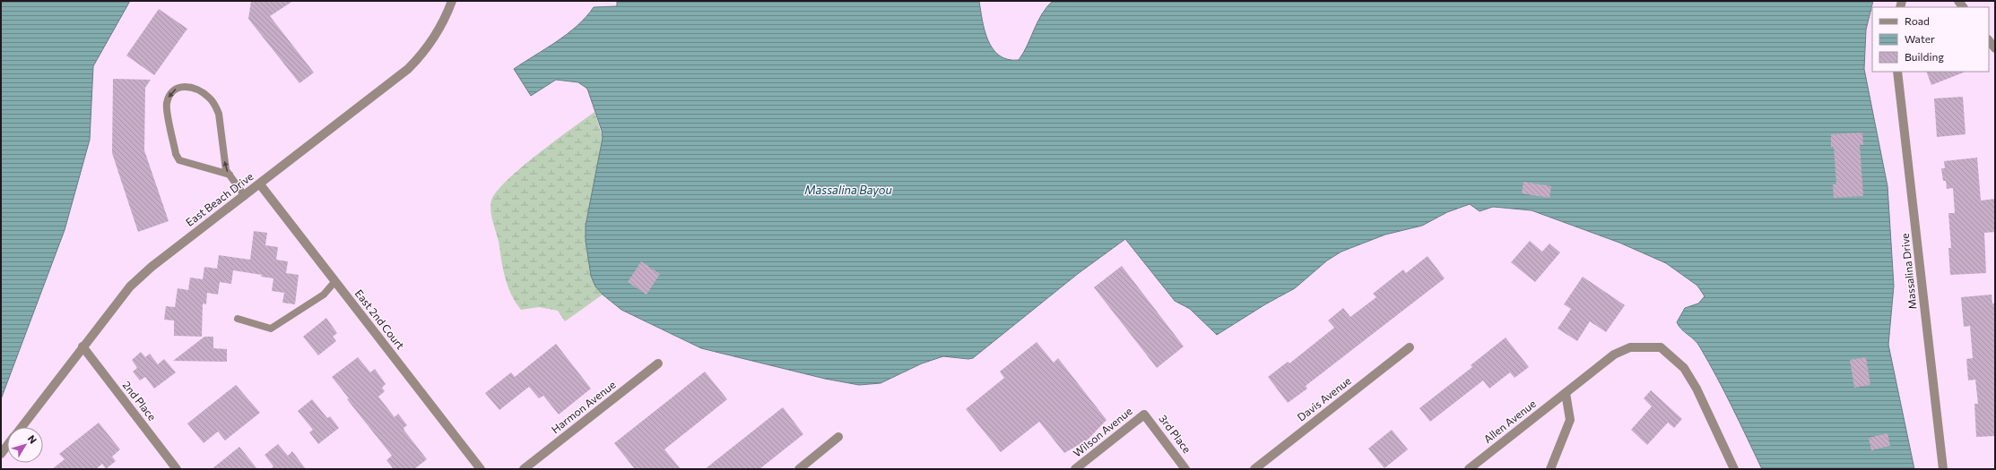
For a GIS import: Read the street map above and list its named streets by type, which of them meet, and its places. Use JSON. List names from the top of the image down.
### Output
{
  "streets": {
    "street": [
      "East Beach Drive",
      "Massalina Drive",
      "East 2nd Court",
      "Davis Avenue",
      "2nd Place",
      "Harmon Avenue",
      "Allen Avenue",
      "Wilson Avenue",
      "3rd Place"
    ]
  },
  "crossings": [
    ["East Beach Drive", "East 2nd Court"],
    ["East Beach Drive", "2nd Place"],
    ["Wilson Avenue", "3rd Place"]
  ],
  "water": ["Massalina Bayou"],
  "legend": ["Road", "Water", "Building"],
  "north": "top right"
}
